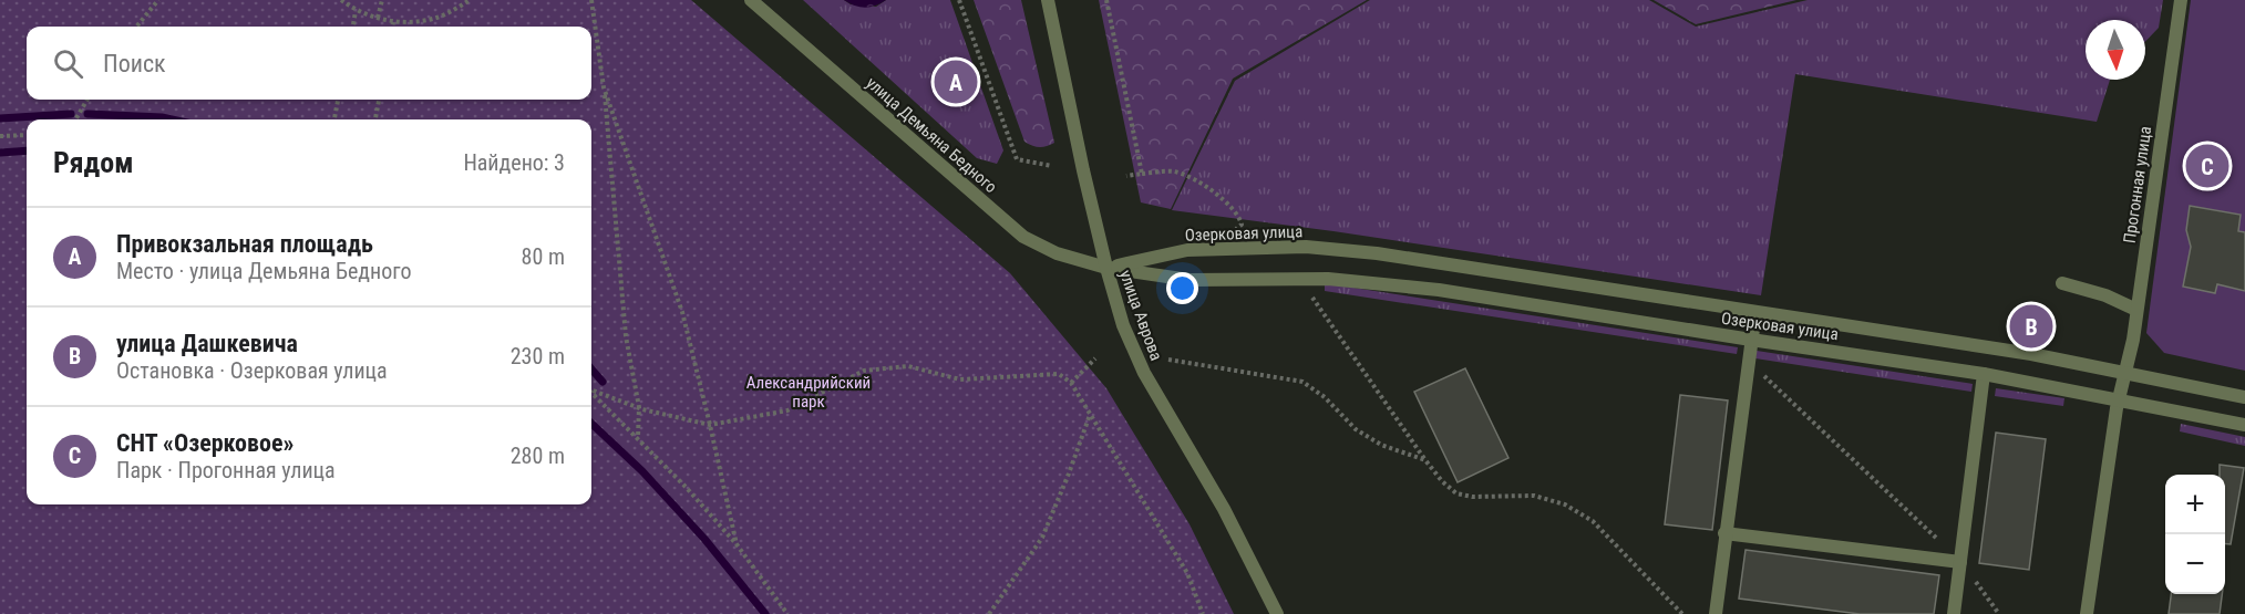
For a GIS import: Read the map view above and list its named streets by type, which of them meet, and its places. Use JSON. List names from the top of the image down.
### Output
{
  "streets": {
    "street": [
      "улица Демьяна Бедного",
      "Прогонная улица",
      "Озерковая улица",
      "улица Аврова"
    ]
  },
  "crossings": [
    ["улица Демьяна Бедного", "Озерковая улица"],
    ["улица Демьяна Бедного", "улица Аврова"],
    ["Прогонная улица", "Озерковая улица"],
    ["Озерковая улица", "улица Аврова"]
  ],
  "parks": ["Александрийский парк"],
  "north": "bottom",
  "page": {
    "search": "Поиск",
    "pins": ["A", "C", "B"],
    "heading": ["Рядом", "Найдено: 3"],
    "list": [
      {
        "mark": "A",
        "name": "Привокзальная площадь",
        "note": "Место · улица Демьяна Бедного",
        "value": "80 m"
      },
      {
        "mark": "B",
        "name": "улица Дашкевича",
        "note": "Остановка · Озерковая улица",
        "value": "230 m"
      },
      {
        "mark": "C",
        "name": "СНТ «Озерковое»",
        "note": "Парк · Прогонная улица",
        "value": "280 m"
      }
    ],
    "map_buttons": ["+", "−"]
  }
}
